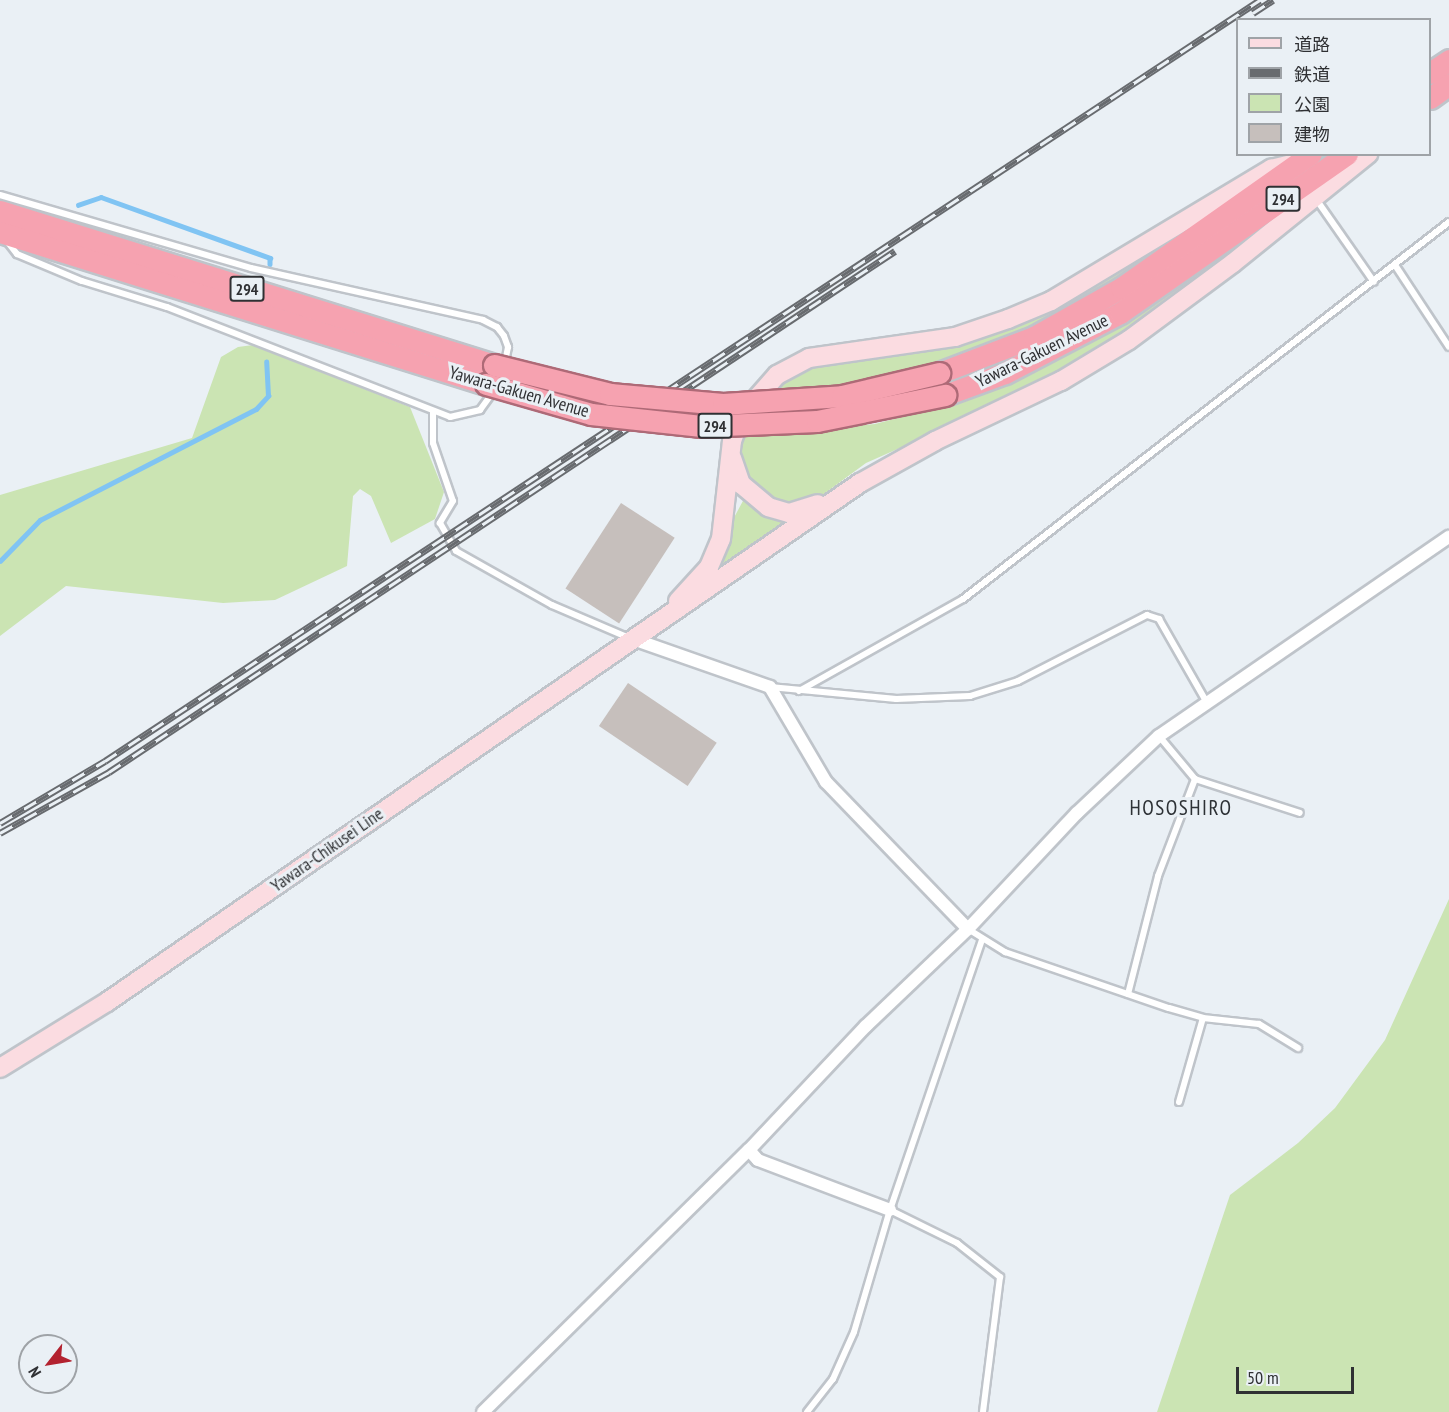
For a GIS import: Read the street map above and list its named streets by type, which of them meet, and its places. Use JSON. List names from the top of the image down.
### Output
{
  "streets": {
    "highway": ["294", "Yawara-Gakuen Avenue"],
    "main road": ["Yawara-Chikusei Line"]
  },
  "districts": ["HOSOSHIRO"],
  "legend": [
    "道路",
    "鉄道",
    "公園",
    "建物"
  ],
  "scale_bar": "50 m",
  "north": "bottom left"
}
